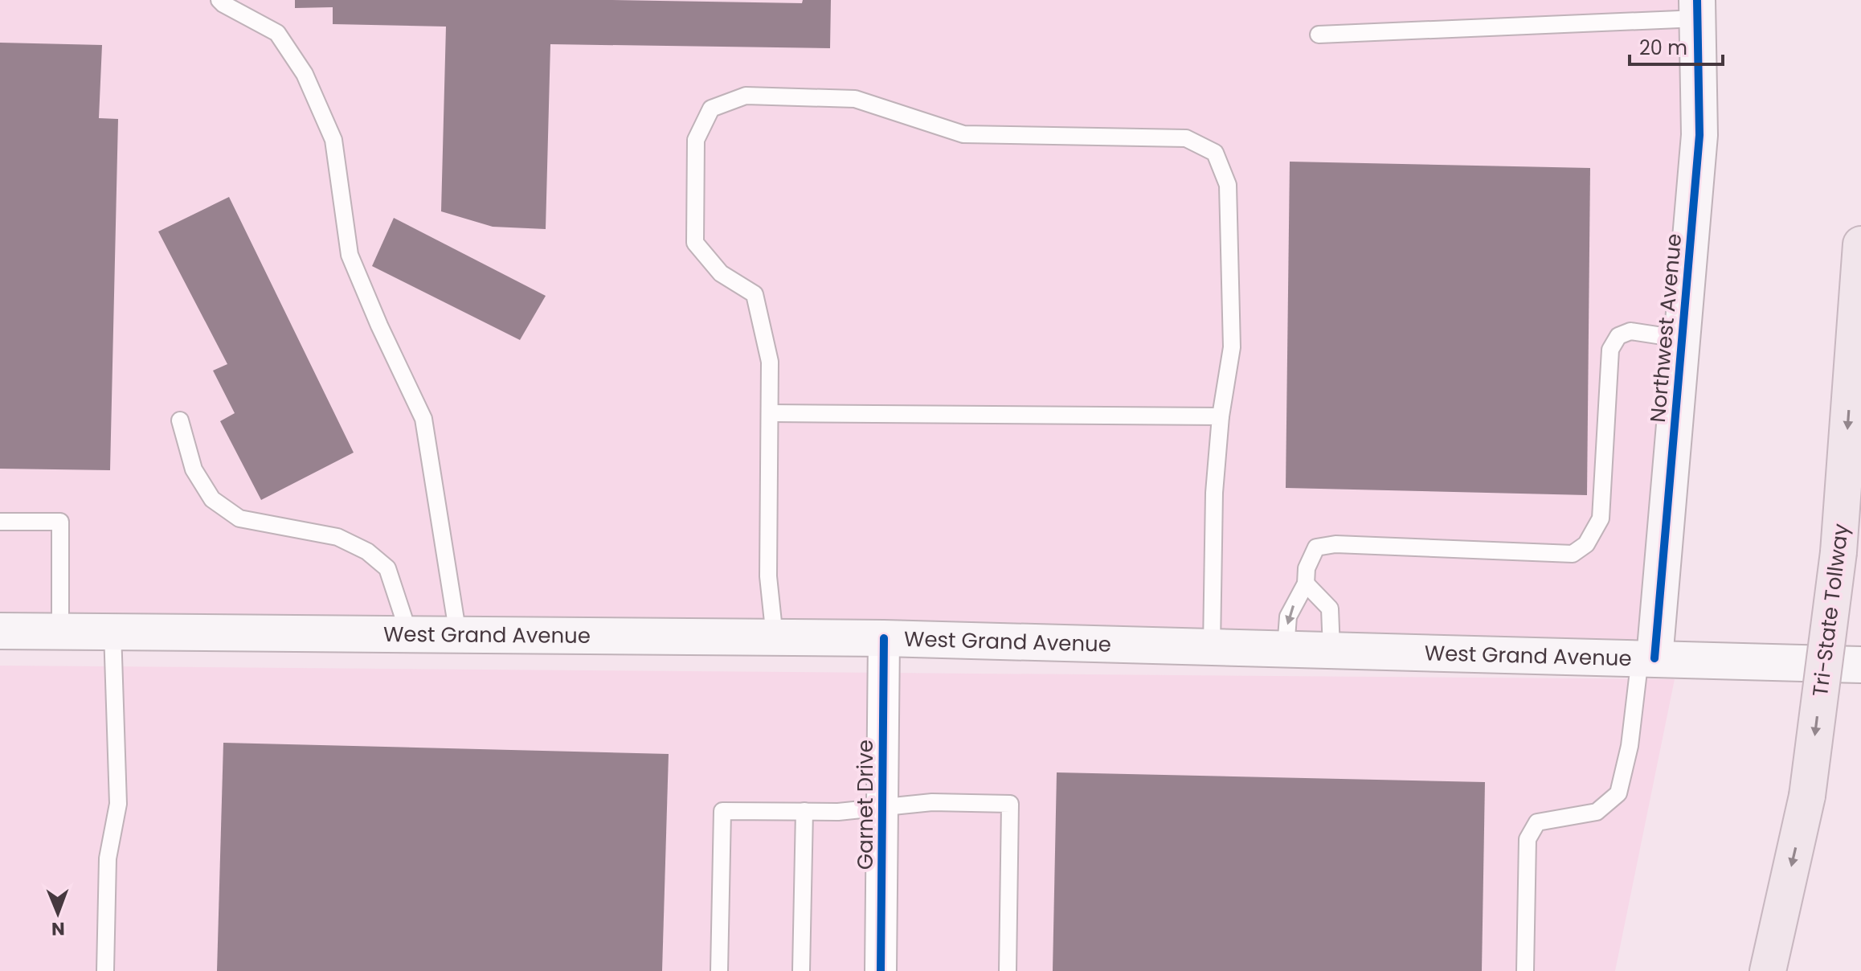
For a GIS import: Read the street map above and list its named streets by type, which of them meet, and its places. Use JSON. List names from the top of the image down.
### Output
{
  "streets": {
    "highway": ["Tri-State Tollway"],
    "main road": ["Northwest Avenue", "West Grand Avenue"],
    "street": ["Garnet Drive"]
  },
  "crossings": [
    ["Northwest Avenue", "West Grand Avenue"],
    ["West Grand Avenue", "Garnet Drive"]
  ],
  "one_way": ["Tri-State Tollway"],
  "scale_bar": "20 m",
  "north": "bottom"
}
